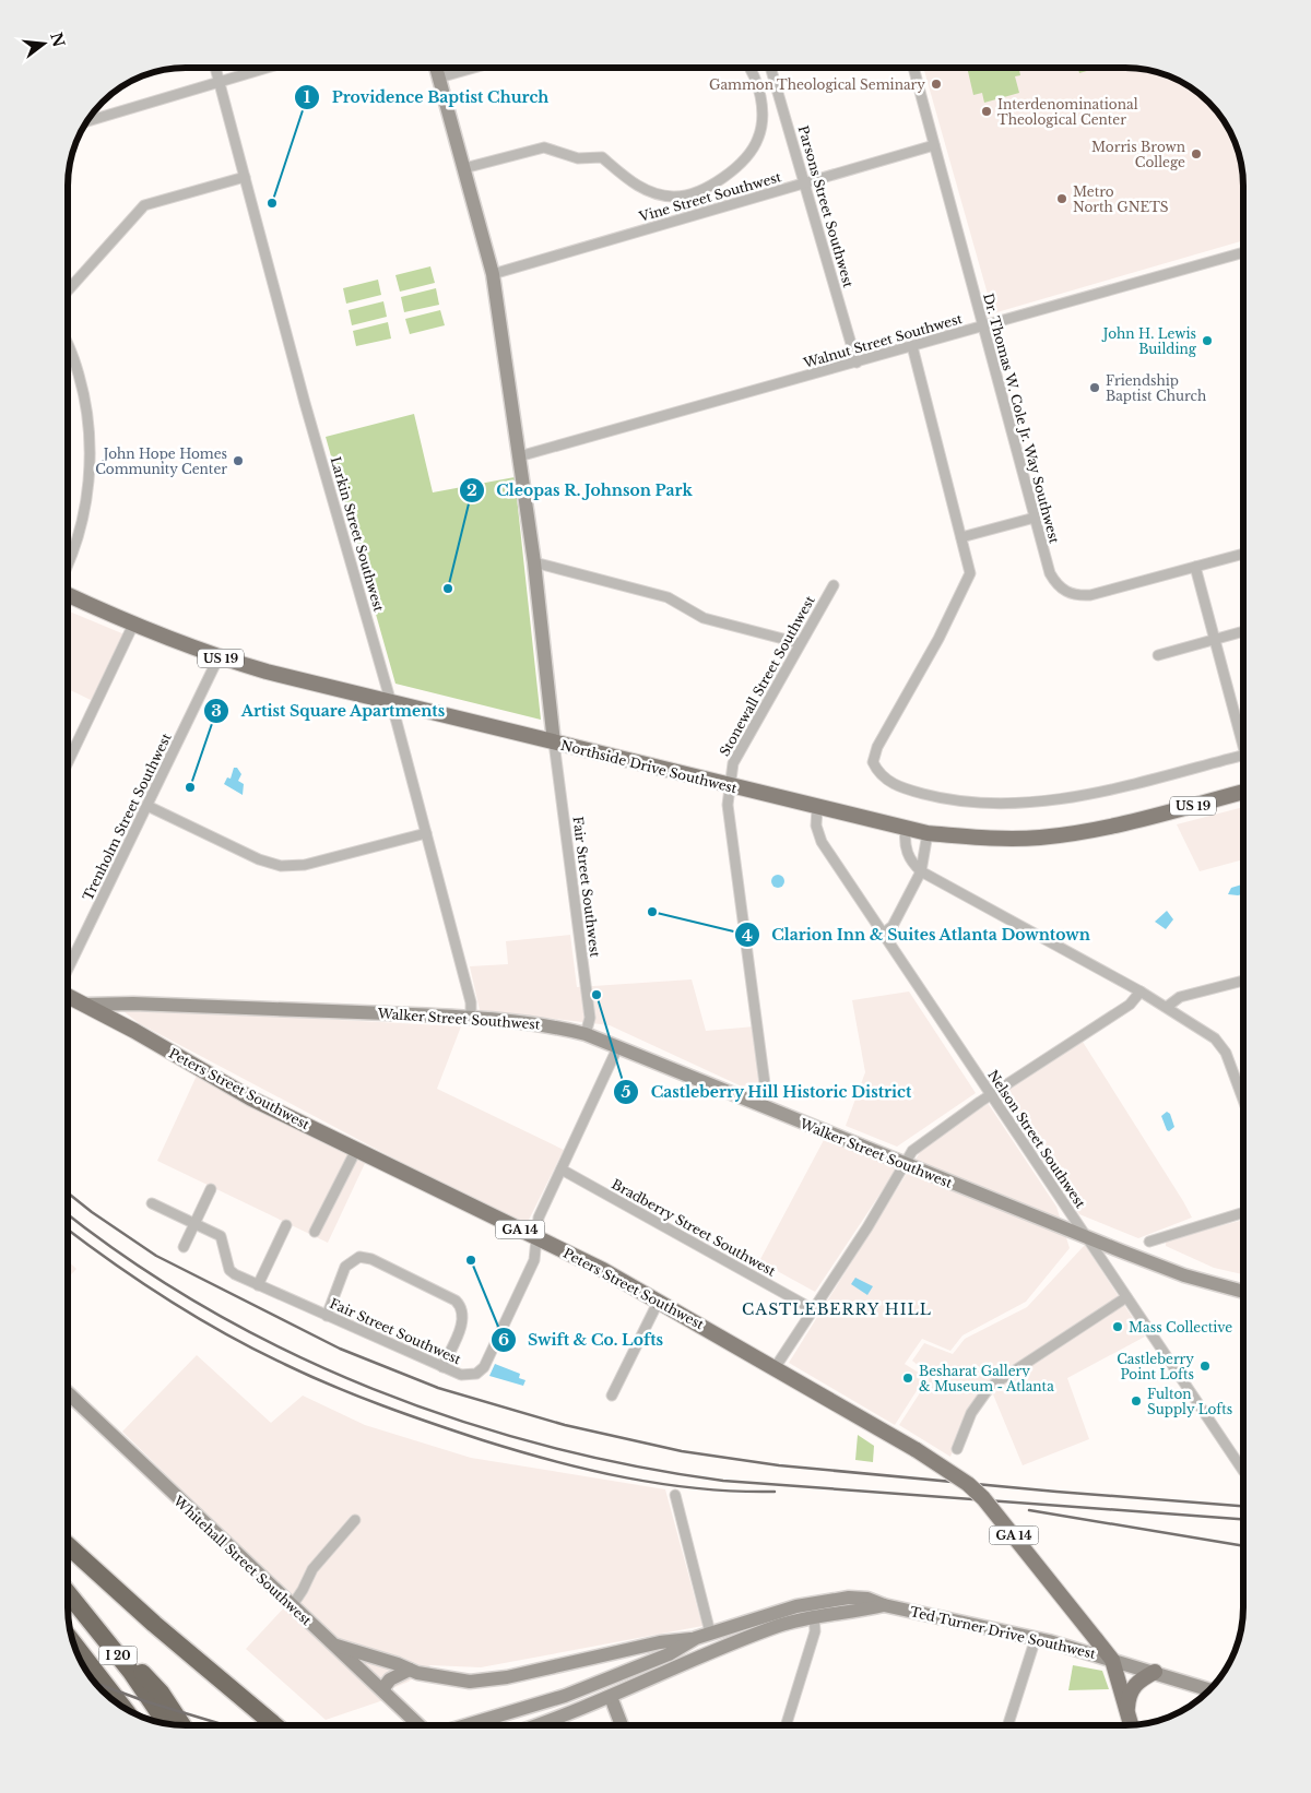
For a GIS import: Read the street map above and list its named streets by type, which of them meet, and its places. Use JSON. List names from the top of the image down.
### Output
{
  "streets": {
    "highway": ["I 20"],
    "main road": [
      "US 19",
      "Northside Drive Southwest",
      "Peters Street Southwest",
      "GA 14"
    ],
    "street": [
      "Vine Street Southwest",
      "Parsons Street Southwest",
      "Walnut Street Southwest",
      "Dr. Thomas W. Cole Jr. Way Southwest",
      "Larkin Street Southwest",
      "Stonewall Street Southwest",
      "Trenholm Street Southwest",
      "Fair Street Southwest",
      "Walker Street Southwest",
      "Nelson Street Southwest",
      "Bradberry Street Southwest",
      "Whitehall Street Southwest",
      "Ted Turner Drive Southwest"
    ]
  },
  "crossings": [
    ["Vine Street Southwest", "Parsons Street Southwest"],
    ["Vine Street Southwest", "Dr. Thomas W. Cole Jr. Way Southwest"],
    ["Parsons Street Southwest", "Walnut Street Southwest"],
    ["Walnut Street Southwest", "Dr. Thomas W. Cole Jr. Way Southwest"],
    ["Larkin Street Southwest", "Northside Drive Southwest"],
    ["Larkin Street Southwest", "Walker Street Southwest"],
    ["Stonewall Street Southwest", "Northside Drive Southwest"],
    ["Stonewall Street Southwest", "Walker Street Southwest"],
    ["Northside Drive Southwest", "Trenholm Street Southwest"],
    ["Northside Drive Southwest", "Fair Street Southwest"],
    ["Northside Drive Southwest", "Nelson Street Southwest"],
    ["Fair Street Southwest", "Walker Street Southwest"],
    ["Fair Street Southwest", "Peters Street Southwest"],
    ["Fair Street Southwest", "Bradberry Street Southwest"],
    ["Walker Street Southwest", "Peters Street Southwest"],
    ["Walker Street Southwest", "Nelson Street Southwest"],
    ["Peters Street Southwest", "Ted Turner Drive Southwest"],
    ["Whitehall Street Southwest", "Ted Turner Drive Southwest"]
  ],
  "districts": ["CASTLEBERRY HILL"],
  "places": [
    "Gammon Theological Seminary",
    "Interdenominational Theological Center",
    "Morris Brown College",
    "Metro North GNETS",
    "Providence Baptist Church",
    "John H. Lewis Building",
    "Friendship Baptist Church",
    "John Hope Homes Community Center",
    "Cleopas R. Johnson Park",
    "Artist Square Apartments",
    "Clarion Inn & Suites Atlanta Downtown",
    "Castleberry Hill Historic District",
    "Swift & Co. Lofts",
    "Mass Collective",
    "Castleberry Point Lofts",
    "Besharat Gallery & Museum - Atlanta",
    "Fulton Supply Lofts"
  ],
  "north": "right"
}
